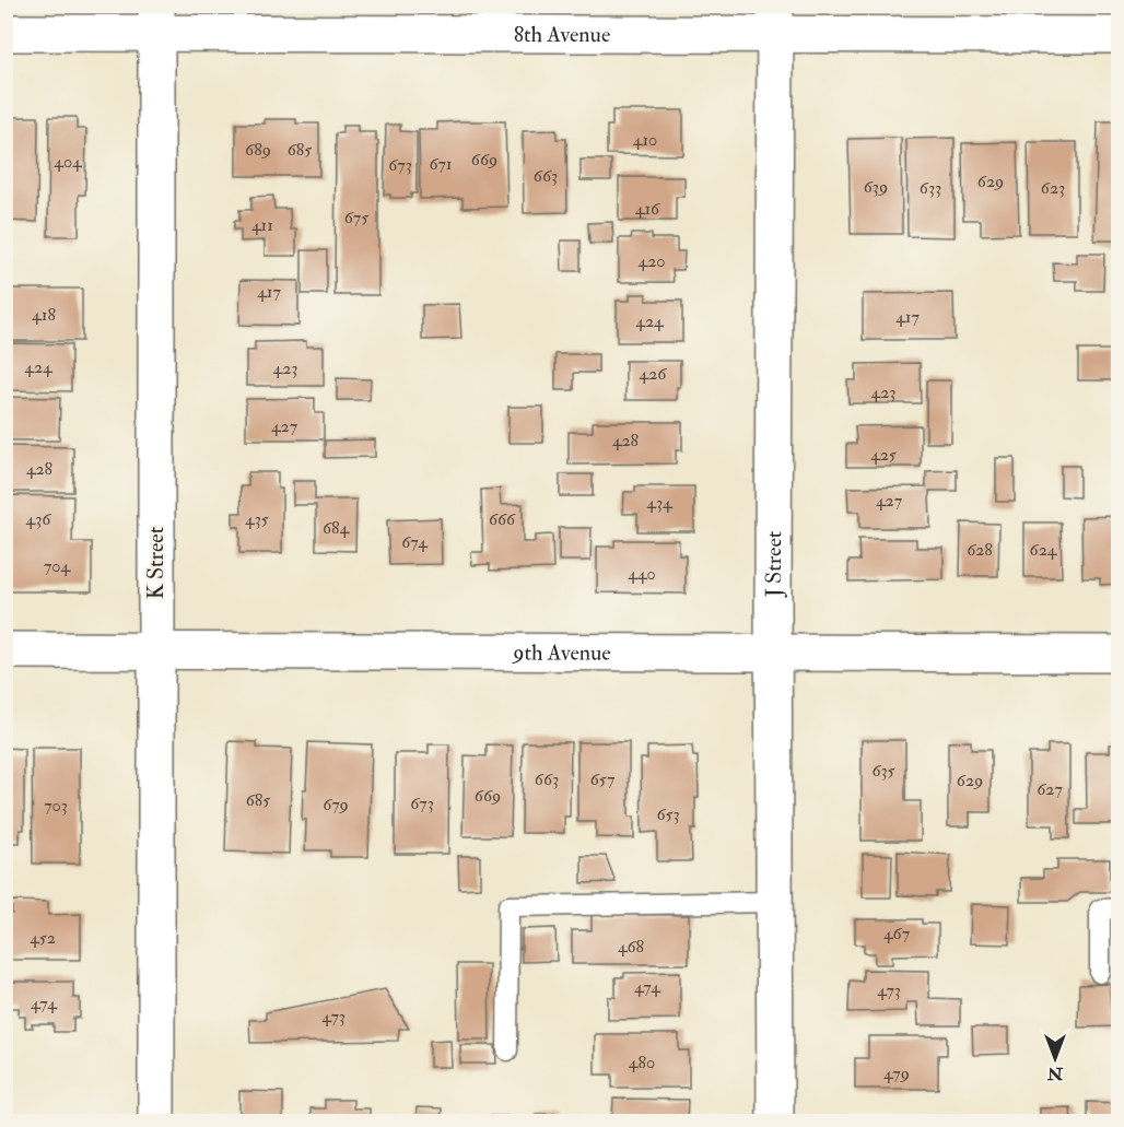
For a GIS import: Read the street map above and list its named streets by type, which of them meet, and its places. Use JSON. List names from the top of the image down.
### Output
{
  "streets": {
    "street": [
      "8th Avenue",
      "K Street",
      "J Street",
      "9th Avenue"
    ]
  },
  "crossings": [
    ["8th Avenue", "K Street"],
    ["8th Avenue", "J Street"],
    ["K Street", "9th Avenue"],
    ["J Street", "9th Avenue"]
  ],
  "house_numbers": [
    "410",
    "689",
    "685",
    "669",
    "404",
    "671",
    "673",
    "663",
    "629",
    "639",
    "633",
    "623",
    "416",
    "675",
    "411",
    "420",
    "417",
    "418",
    "417",
    "424",
    "424",
    "423",
    "426",
    "423",
    "427",
    "428",
    "425",
    "428",
    "427",
    "434",
    "436",
    "435",
    "666",
    "684",
    "674",
    "628",
    "624",
    "704",
    "440",
    "635",
    "663",
    "657",
    "629",
    "627",
    "669",
    "685",
    "673",
    "679",
    "703",
    "653",
    "467",
    "452",
    "468",
    "474",
    "473",
    "474",
    "473",
    "480",
    "479"
  ],
  "north": "bottom"
}
